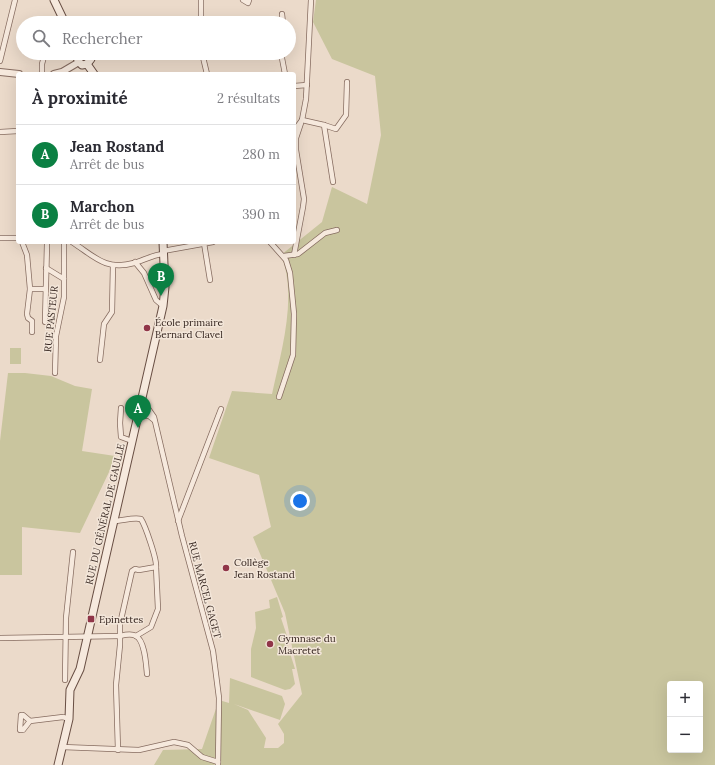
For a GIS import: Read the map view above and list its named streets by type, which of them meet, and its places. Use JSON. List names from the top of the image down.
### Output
{
  "streets": {
    "main road": ["RUE DU GÉNÉRAL DE GAULLE"],
    "street": ["RUE PASTEUR", "RUE MARCEL GAGET"]
  },
  "crossings": [
    ["RUE DU GÉNÉRAL DE GAULLE", "RUE MARCEL GAGET"]
  ],
  "places": {
    "other": ["École primaire Bernard Clavel", "Collège Jean Rostand", "Gymnase du Macretet"],
    "transit": ["Epinettes"]
  },
  "page": {
    "search": "Rechercher",
    "heading": ["À proximité", "2 résultats"],
    "list": [
      {
        "mark": "A",
        "name": "Jean Rostand",
        "note": "Arrêt de bus",
        "value": "280 m"
      },
      {
        "mark": "B",
        "name": "Marchon",
        "note": "Arrêt de bus",
        "value": "390 m"
      }
    ],
    "pins": ["B", "A"],
    "map_buttons": ["+", "−"]
  }
}
